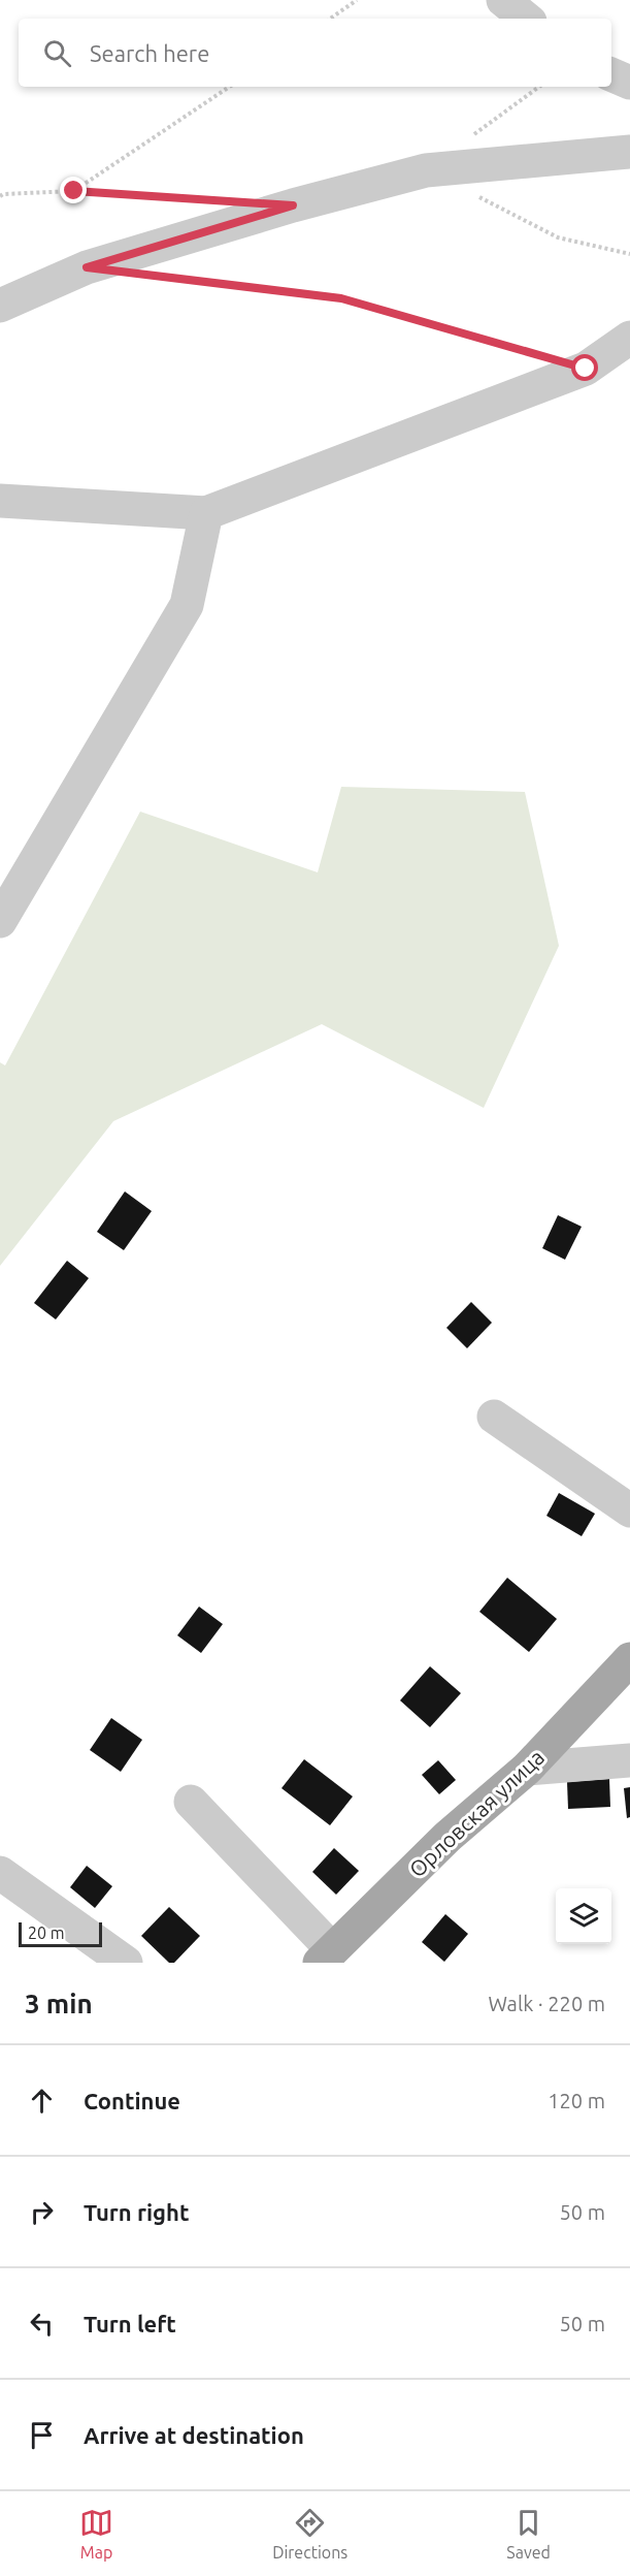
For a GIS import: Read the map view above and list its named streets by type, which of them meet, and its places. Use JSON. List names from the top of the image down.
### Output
{
  "streets": {
    "main road": ["Орловская улица"]
  },
  "scale_bar": "20 m",
  "page": {
    "search": "Search here",
    "scale": "20 m",
    "heading": ["3 min", "Walk · 220 m"],
    "list": [
      ["Continue", "120 m"],
      ["Turn right", "50 m"],
      ["Turn left", "50 m"],
      "Arrive at destination"
    ],
    "nav": ["Map", "Directions", "Saved"]
  }
}
